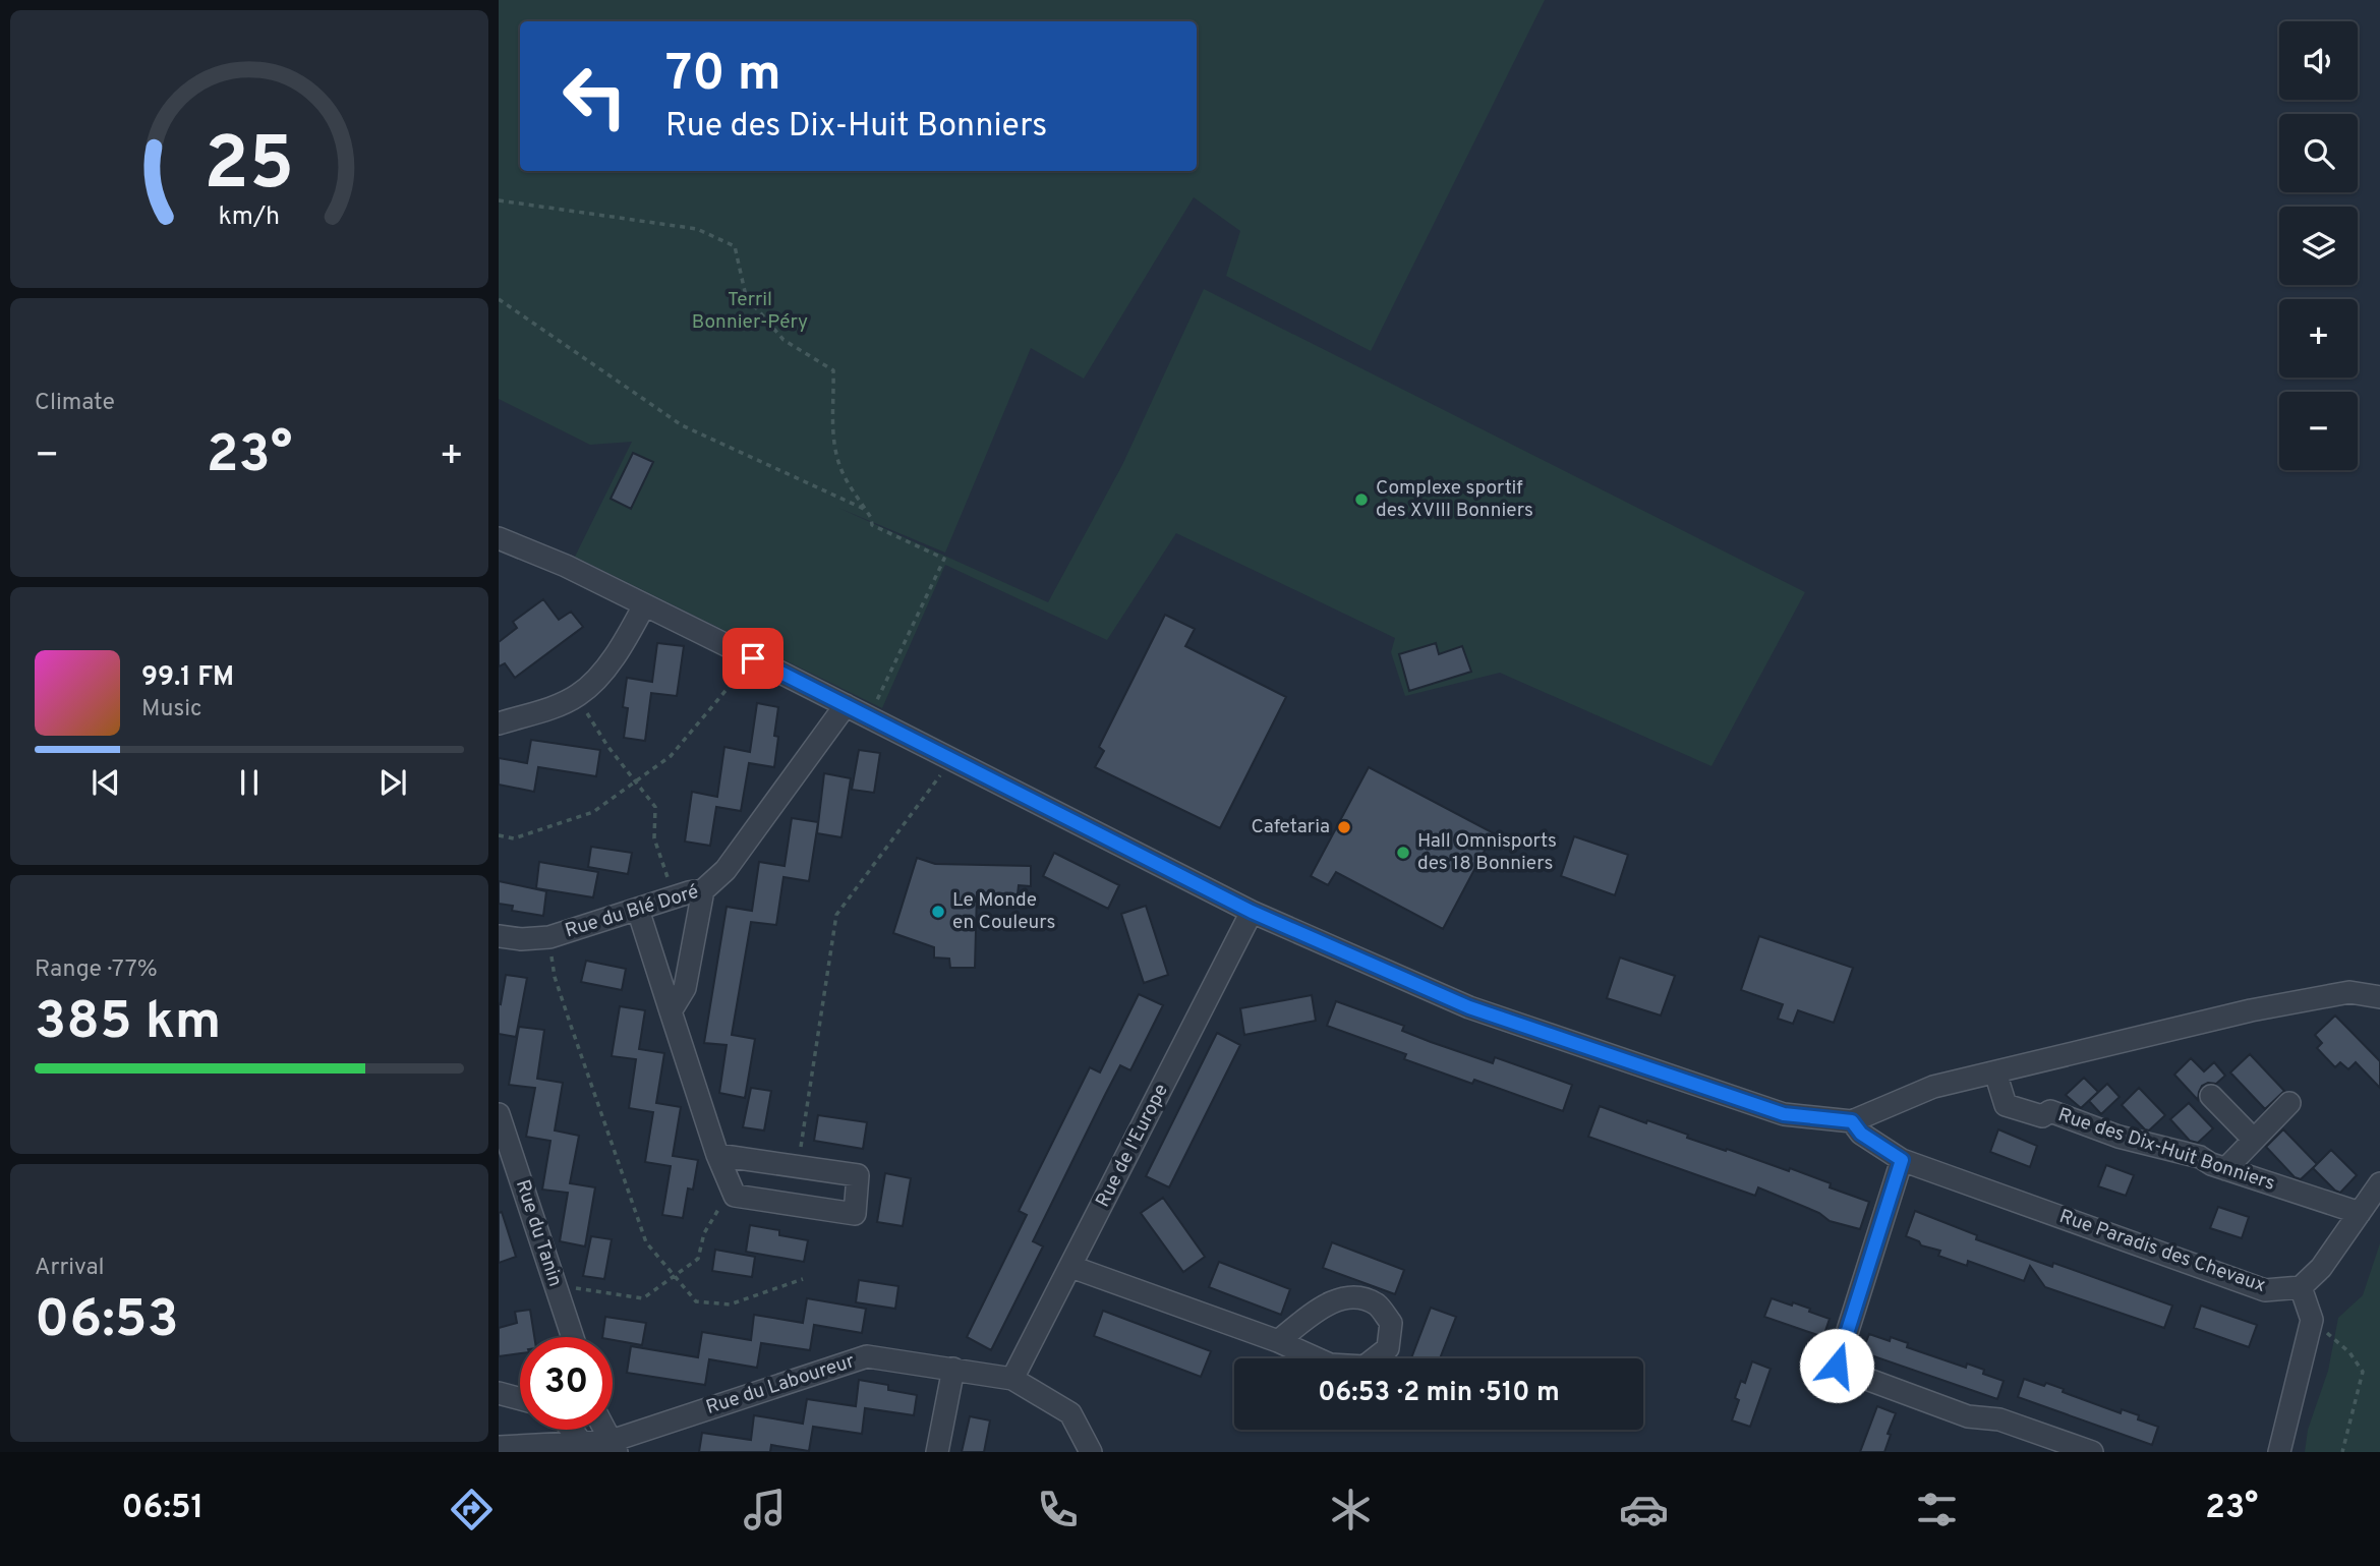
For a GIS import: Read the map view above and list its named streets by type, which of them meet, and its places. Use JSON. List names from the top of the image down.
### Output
{
  "streets": {
    "street": [
      "Rue du Blé Doré",
      "Rue de l'Europe",
      "Rue des Dix-Huit Bonniers",
      "Rue du Tanin",
      "Rue Paradis des Chevaux",
      "Rue du Laboureur"
    ]
  },
  "crossings": [
    ["Rue de l'Europe", "Rue du Laboureur"]
  ],
  "parks": ["Terril Bonnier-Péry"],
  "places": [
    "Complexe sportif des XVIII Bonniers",
    "Cafetaria",
    "Hall Omnisports des 18 Bonniers",
    "Le Monde en Couleurs"
  ],
  "page": {
    "map_buttons": ["+", "−"],
    "turn": ["70 m", "Rue des Dix-Huit Bonniers"],
    "tile": [
      "Climate",
      ["Range · 77%", "385 km"],
      ["Arrival", "06:53"]
    ],
    "heat": ["−", "23°", "+"],
    "song": ["99.1 FM", "Music"],
    "limit": "30",
    "trip": "06:53 · 2 min · 510 m",
    "tabs": ["06:51", "23°"],
    "gauge": ["25", "km/h"]
  }
}
